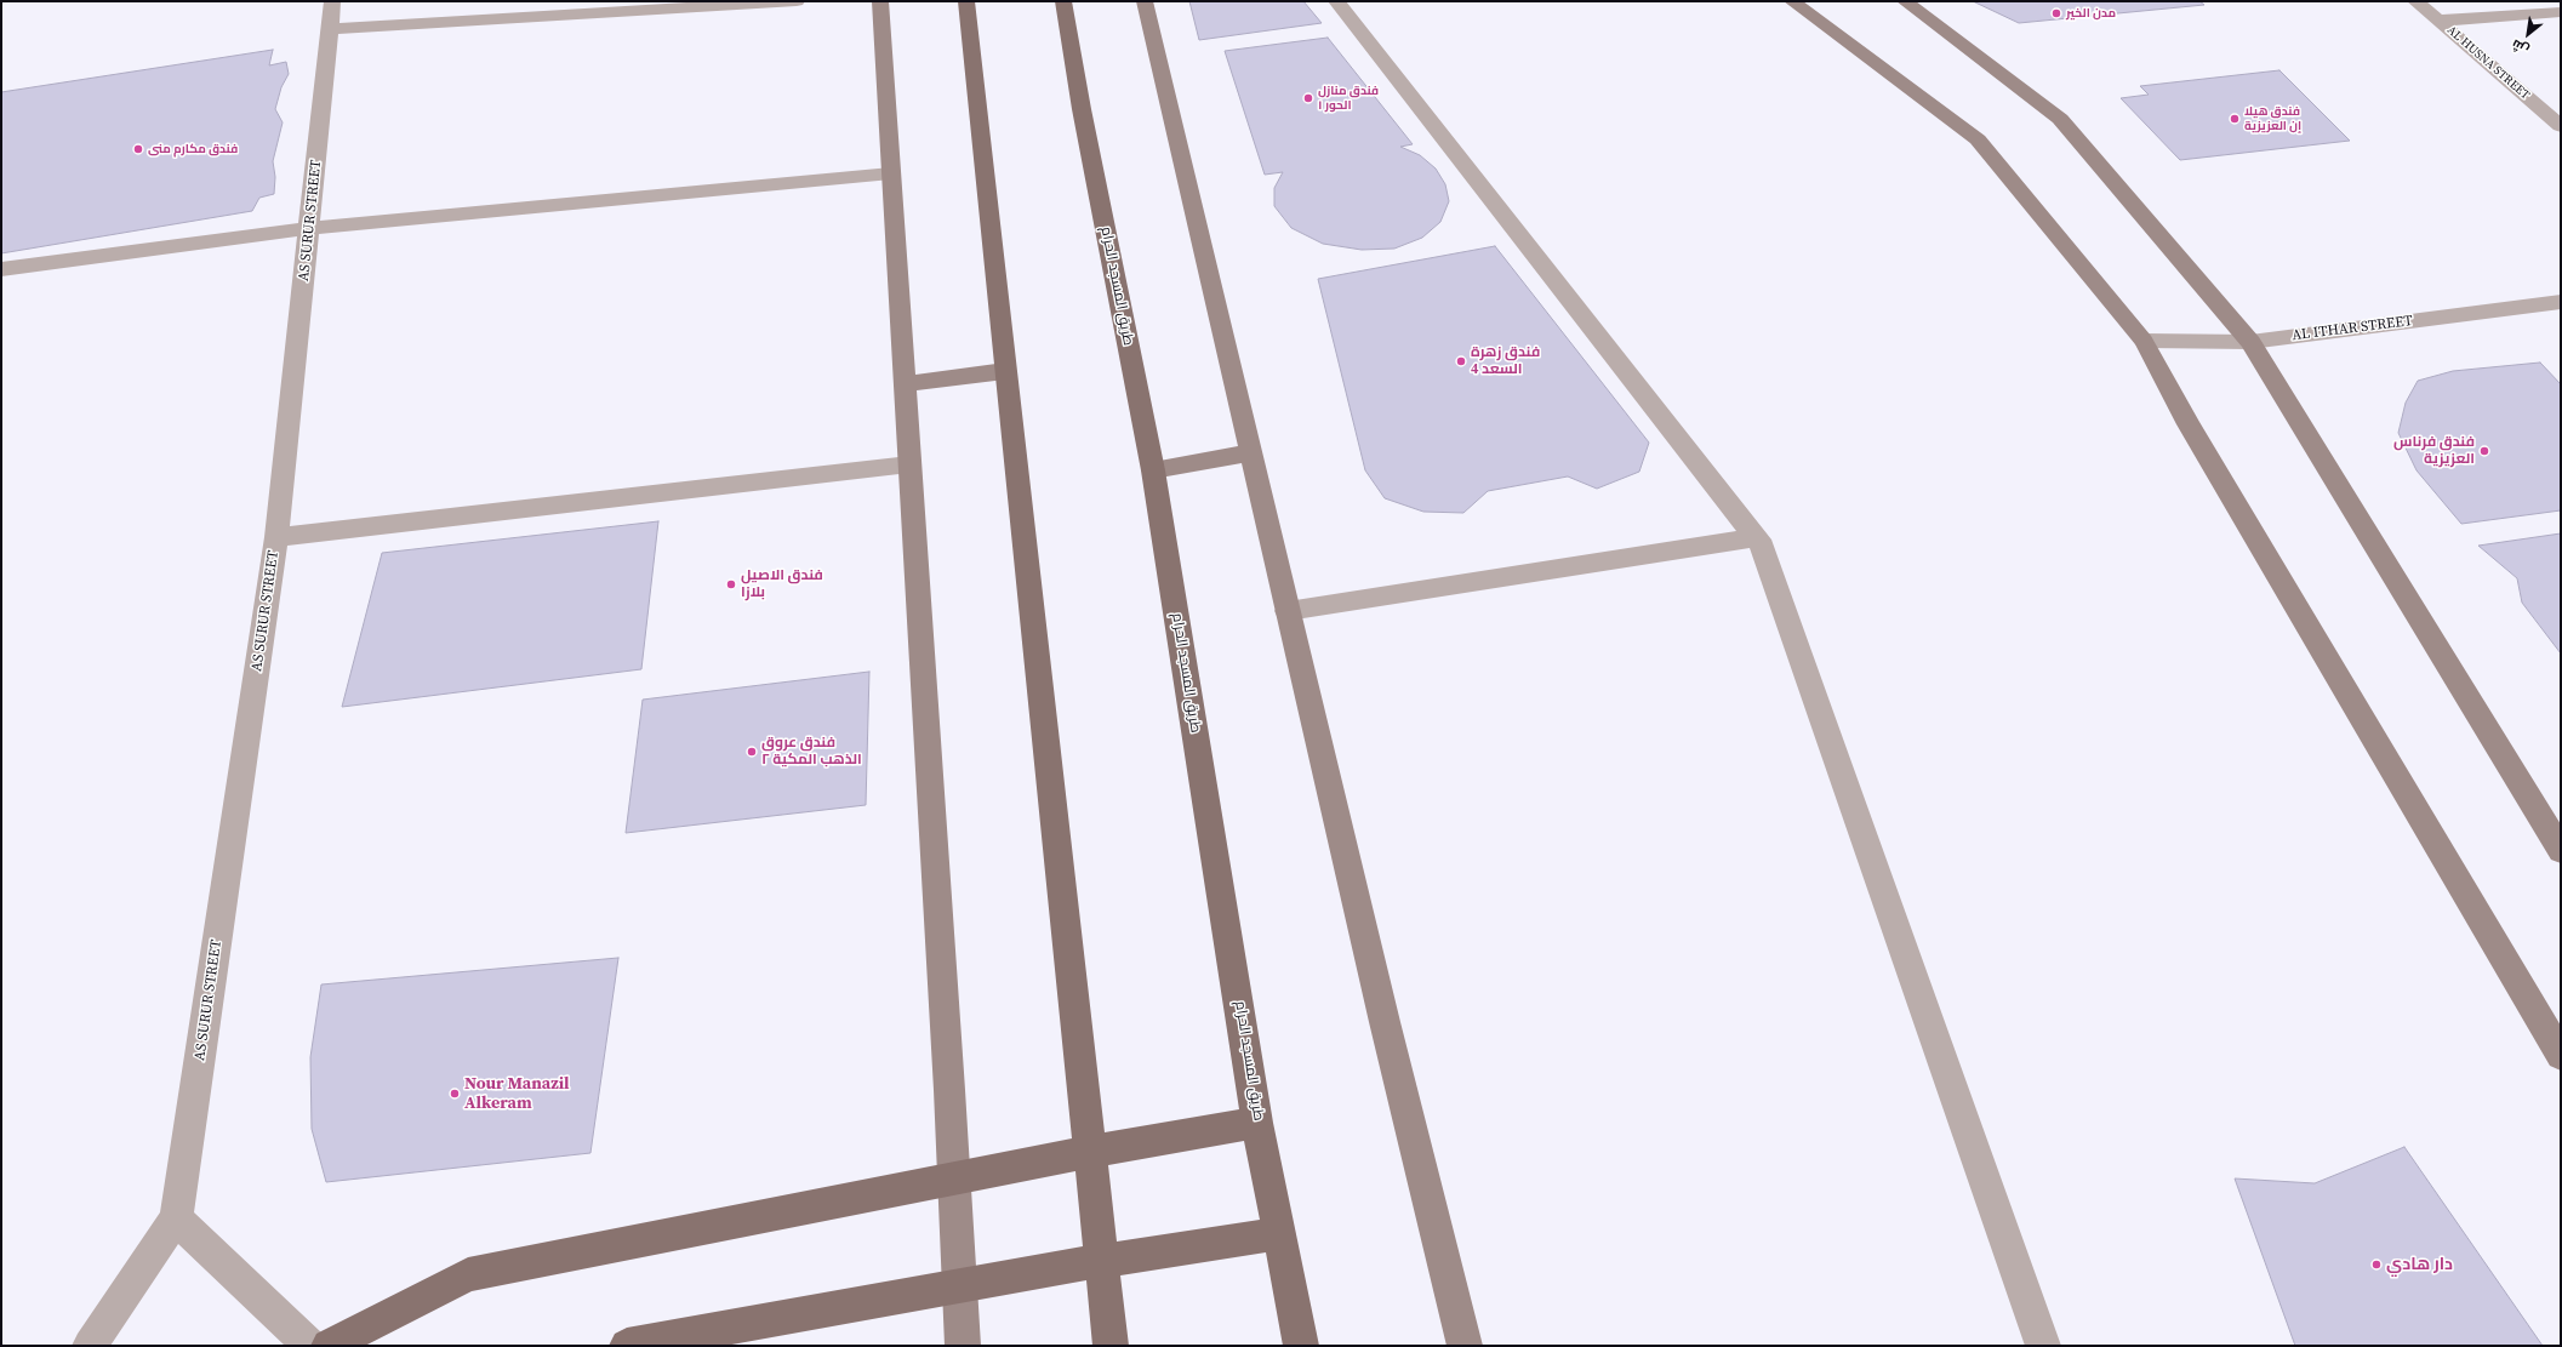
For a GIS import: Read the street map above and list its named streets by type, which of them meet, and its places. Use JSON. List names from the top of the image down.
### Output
{
  "streets": {
    "main road": ["طريق المسجد الحرام"],
    "street": ["AL HUSNA STREET", "AS SURUR STREET", "AL ITHAR STREET"]
  },
  "places": [
    "مدن الخير",
    "فندق منازل الحور ١",
    "فندق هيلا إن العزيزية",
    "فندق مكارم منى",
    "فندق زهرة السعد 4",
    "فندق فرناس العزيزية",
    "فندق الاصيل بلازا",
    "فندق عروق الذهب المكية ٢",
    "Nour Manazil Alkeram",
    "دار هادي"
  ],
  "north": "bottom left"
}
